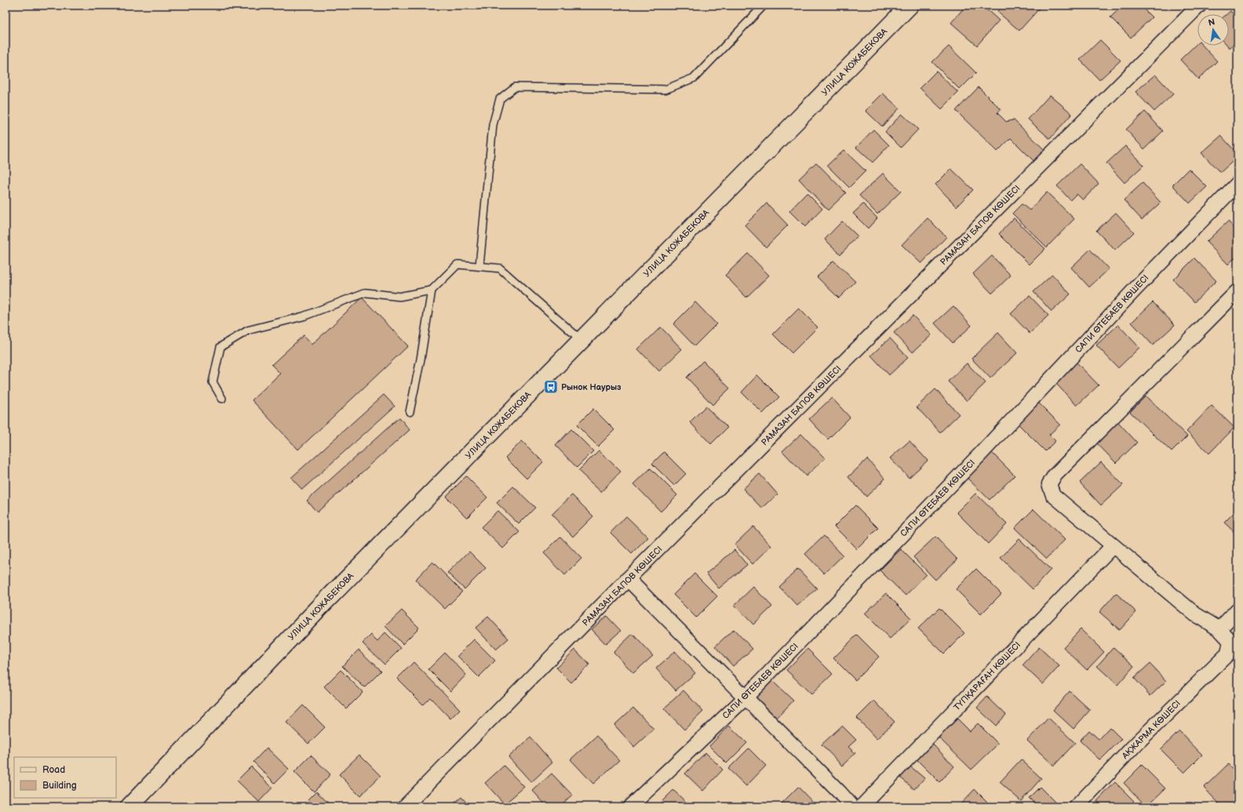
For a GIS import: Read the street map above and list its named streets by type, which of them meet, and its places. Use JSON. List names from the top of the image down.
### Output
{
  "streets": {
    "main road": ["УЛИЦА КОЖАБЕКОВА"],
    "street": [
      "РАМАЗАН БАПОВ КӨШЕСІ",
      "САПИ ӨТЕБАЕВ КӨШЕСІ",
      "ТҮПҚАРАҒАН КӨШЕСІ",
      "АҚЖАРМА КӨШЕСІ"
    ]
  },
  "places": {
    "bus stop": ["Рынок Наурыз"]
  },
  "legend": ["Road", "Building"],
  "north": "top"
}
